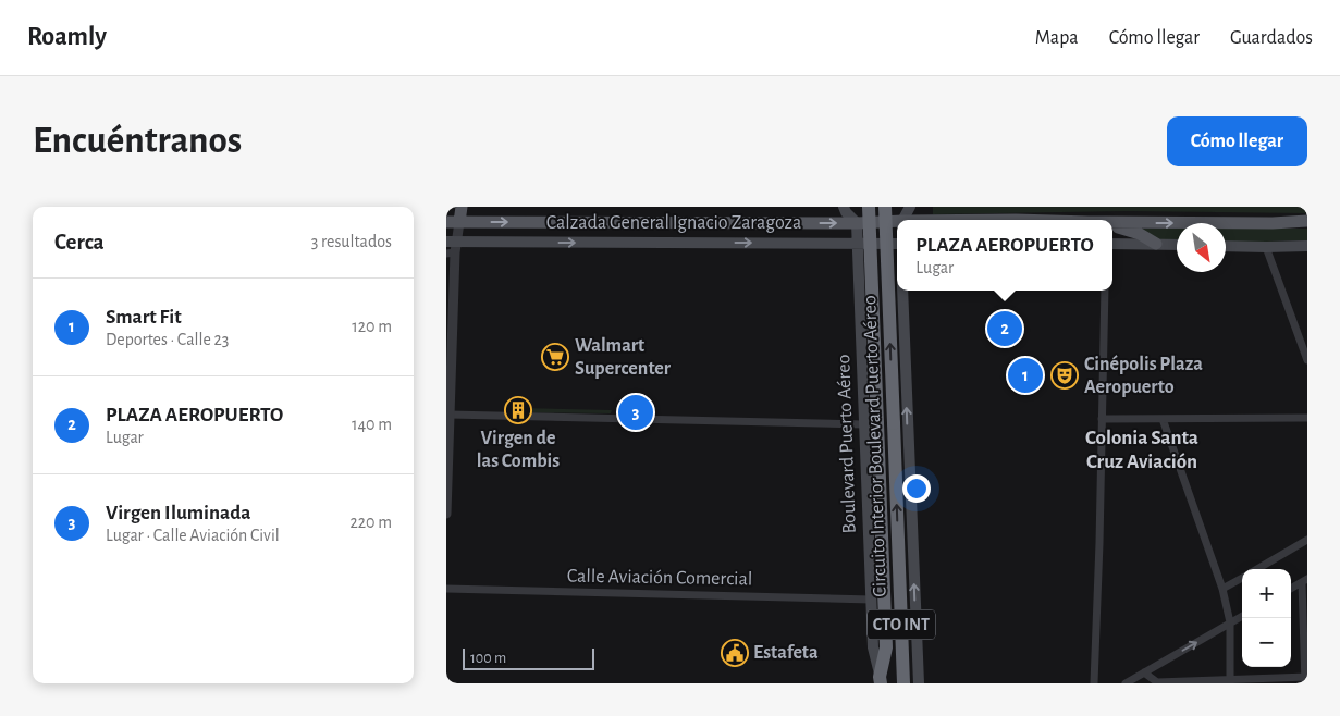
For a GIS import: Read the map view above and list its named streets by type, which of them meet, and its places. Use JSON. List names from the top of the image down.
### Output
{
  "streets": {
    "highway": ["Circuito Interior Boulevard Puerto Aéreo", "CTO INT"],
    "main road": ["Calzada General Ignacio Zaragoza", "Boulevard Puerto Aéreo"],
    "street": ["Calle Aviación Comercial"]
  },
  "crossings": [
    ["Calzada General Ignacio Zaragoza", "Boulevard Puerto Aéreo"],
    ["Boulevard Puerto Aéreo", "Circuito Interior Boulevard Puerto Aéreo"],
    ["Boulevard Puerto Aéreo", "Calle Aviación Comercial"]
  ],
  "one_way": ["Calzada General Ignacio Zaragoza"],
  "districts": ["Colonia Santa Cruz Aviación"],
  "places": {
    "supermarket": ["Walmart Supercenter"],
    "theatre": ["Cinépolis Plaza Aeropuerto"],
    "building": ["Virgen de las Combis"],
    "public building": ["Estafeta"]
  },
  "scale_bar": "100 m",
  "north": "bottom right",
  "page": {
    "header": "Roamly",
    "nav": ["Mapa", "Cómo llegar", "Guardados"],
    "buttons": "Cómo llegar",
    "title": "Encuéntranos",
    "heading": ["Cerca", "3 resultados"],
    "popup": ["PLAZA AEROPUERTO", "Lugar"],
    "list": [
      {
        "mark": "1",
        "name": "Smart Fit",
        "note": "Deportes · Calle 23",
        "value": "120 m"
      },
      {
        "mark": "2",
        "name": "PLAZA AEROPUERTO",
        "note": "Lugar",
        "value": "140 m"
      },
      {
        "mark": "3",
        "name": "Virgen Iluminada",
        "note": "Lugar · Calle Aviación Civil",
        "value": "220 m"
      }
    ],
    "pins": ["2", "1", "3"],
    "map_buttons": ["+", "−"],
    "scale": "100 m"
  }
}
